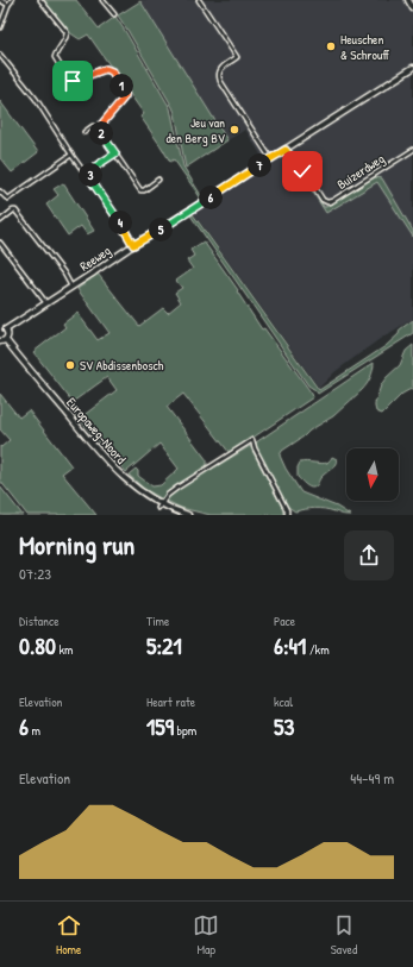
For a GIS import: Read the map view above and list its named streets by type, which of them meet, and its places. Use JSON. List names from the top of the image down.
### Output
{
  "streets": {
    "street": ["Buizerdweg", "Reeweg", "Europaweg-Noord"]
  },
  "crossings": [
    ["Buizerdweg", "Reeweg"]
  ],
  "places": ["Heuschen & Schrouff", "Jeu van den Berg BV", "SV Abdissenbosch"],
  "north": "bottom",
  "page": {
    "pins": [
      "1",
      "2",
      "7",
      "3",
      "6",
      "4",
      "5"
    ],
    "heading": ["Morning run", "07:23"],
    "stats": [
      ["Distance", "0.80 km"],
      ["Time", "5:21"],
      ["Pace", "6:41 /km"],
      ["Elevation", "6 m"],
      ["Heart rate", "159 bpm"],
      ["kcal", "53"]
    ],
    "chart": ["Elevation", "44–49 m"],
    "tabs": ["Home", "Map", "Saved"]
  }
}
